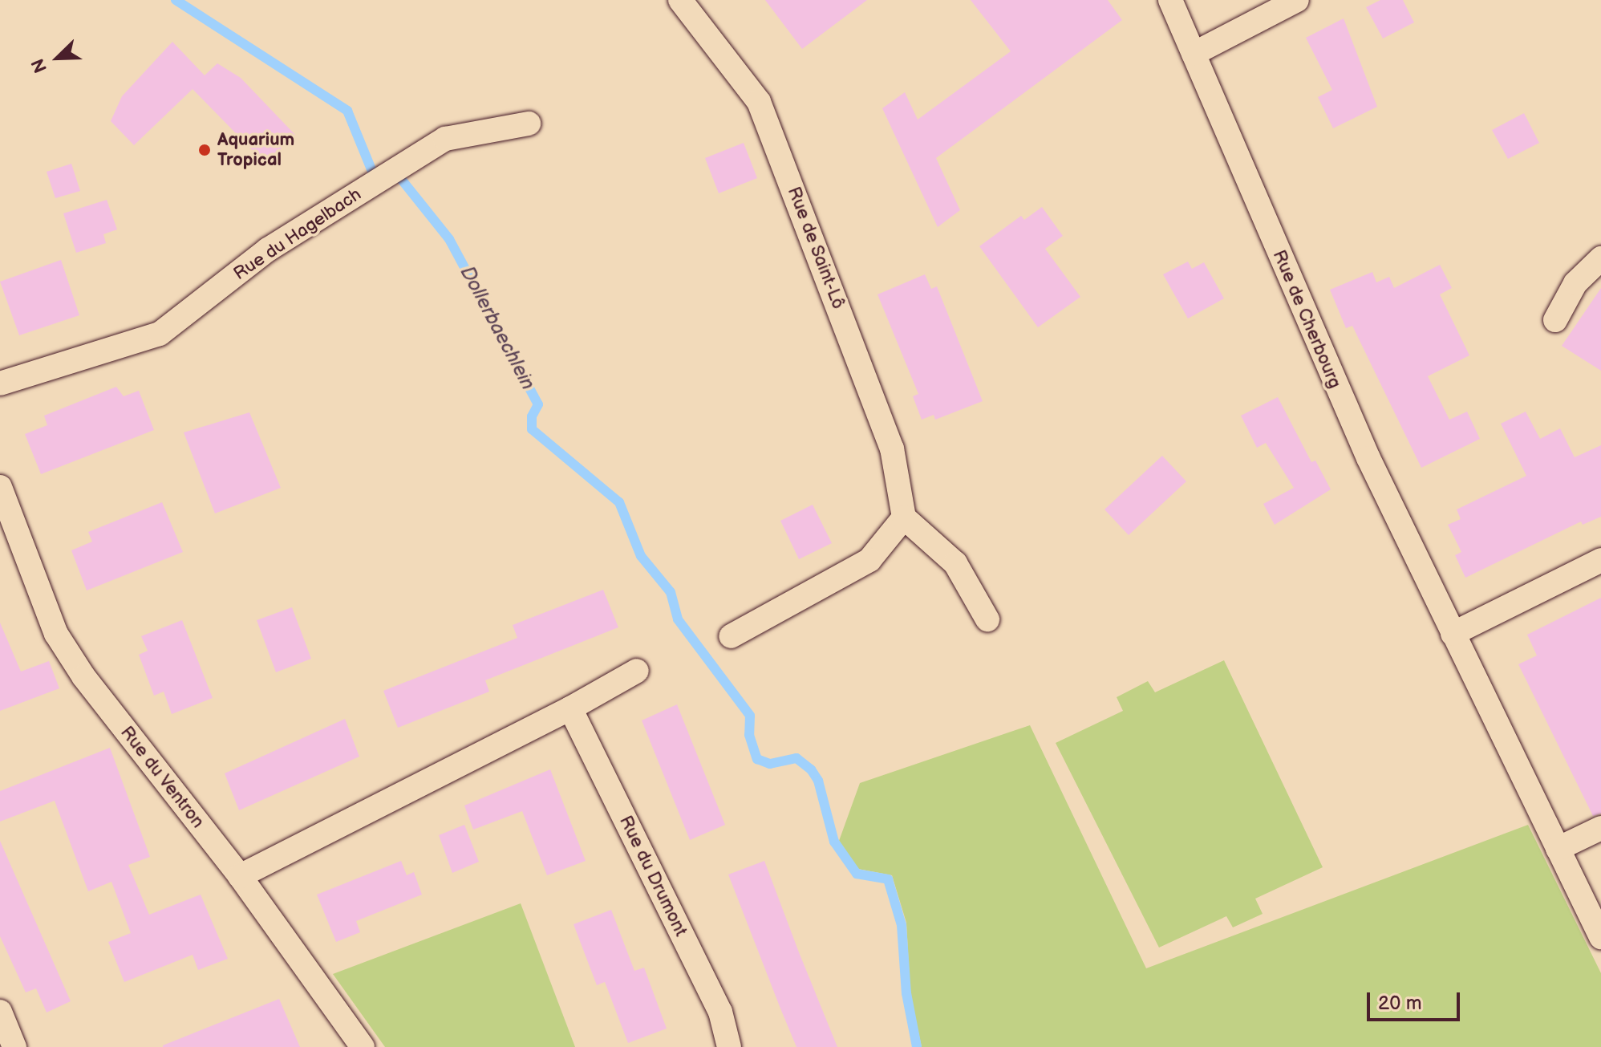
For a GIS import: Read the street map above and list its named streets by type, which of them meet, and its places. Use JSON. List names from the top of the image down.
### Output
{
  "streets": {
    "street": [
      "Rue du Hagelbach",
      "Rue de Saint-Lô",
      "Rue de Cherbourg",
      "Rue du Ventron",
      "Rue du Drumont"
    ]
  },
  "water": ["Dollerbaechlein"],
  "places": ["Aquarium Tropical"],
  "scale_bar": "20 m",
  "north": "bottom left"
}
